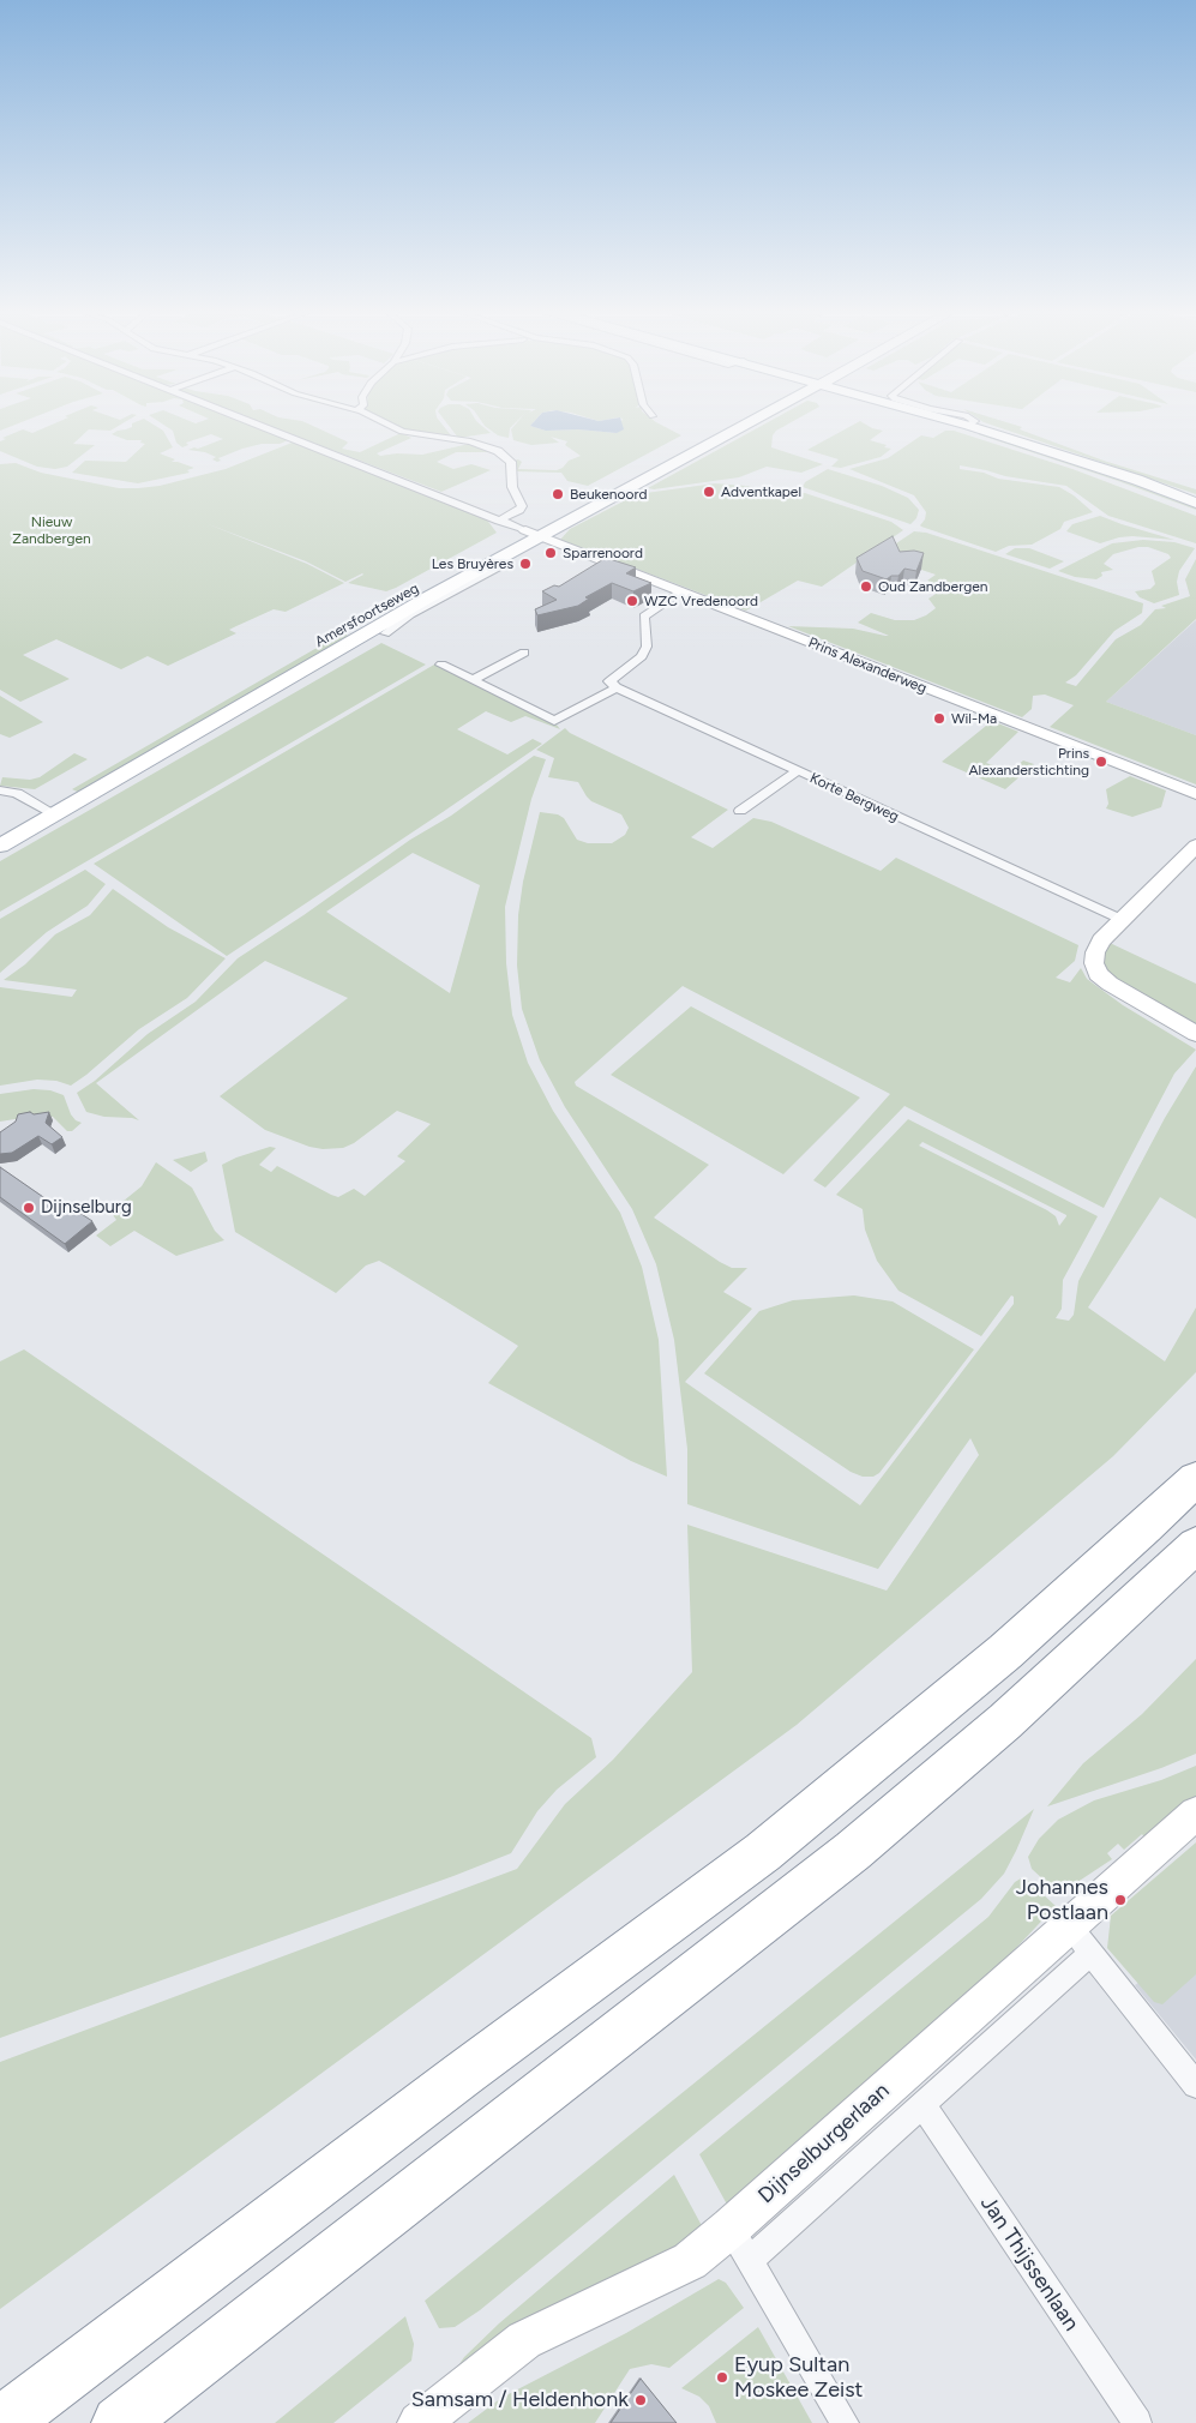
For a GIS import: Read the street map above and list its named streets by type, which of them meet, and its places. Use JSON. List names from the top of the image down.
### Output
{
  "streets": {
    "main road": ["Amersfoortseweg"],
    "street": [
      "Prins Alexanderweg",
      "Korte Bergweg",
      "Dijnselburgerlaan",
      "Jan Thijssenlaan"
    ]
  },
  "crossings": [
    ["Amersfoortseweg", "Prins Alexanderweg"],
    ["Dijnselburgerlaan", "Jan Thijssenlaan"]
  ],
  "parks": ["Nieuw Zandbergen"],
  "places": [
    "Adventkapel",
    "Beukenoord",
    "Sparrenoord",
    "Les Bruyères",
    "Oud Zandbergen",
    "WZC Vredenoord",
    "Wil-Ma",
    "Prins Alexanderstichting",
    "Dijnselburg",
    "Johannes Postlaan",
    "Eyup Sultan Moskee Zeist",
    "Samsam / Heldenhonk"
  ]
}
